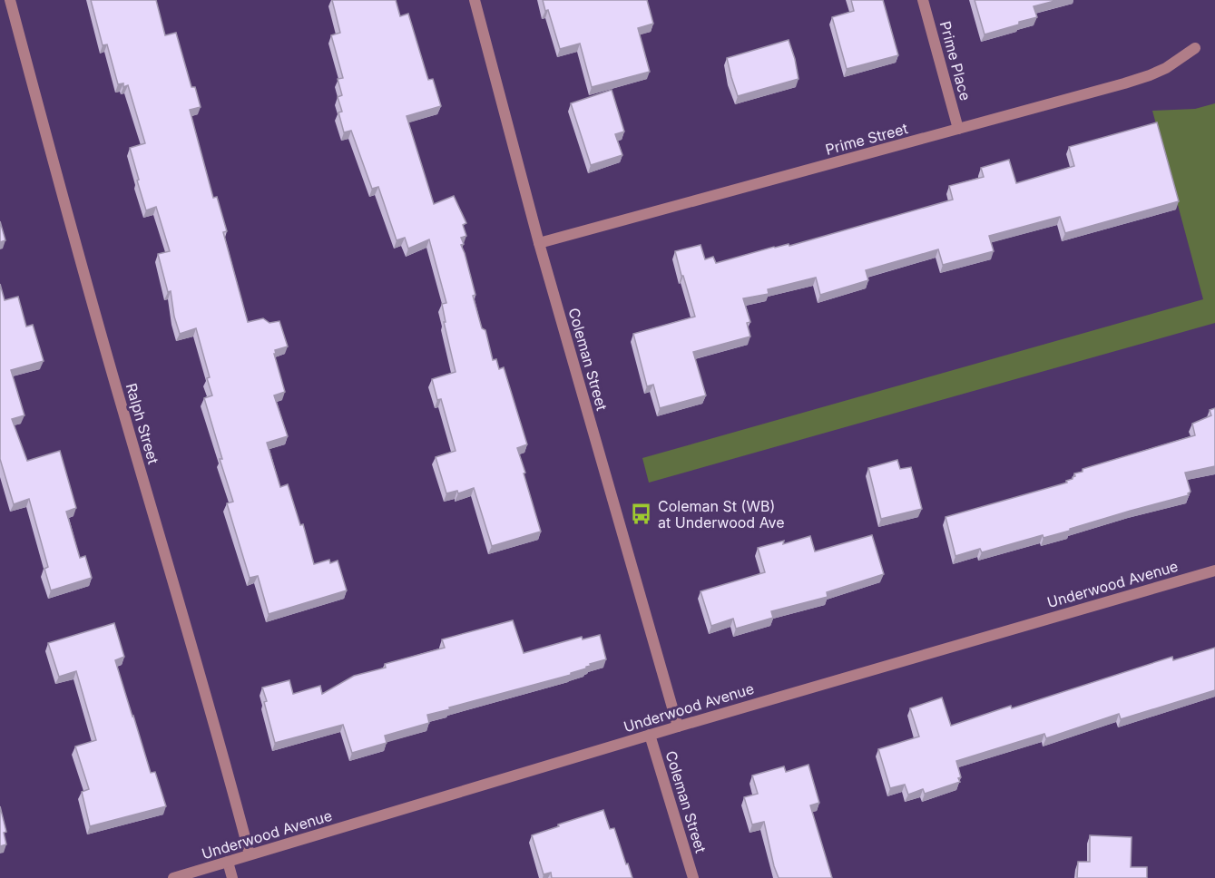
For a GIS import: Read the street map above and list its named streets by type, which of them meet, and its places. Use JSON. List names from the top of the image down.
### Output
{
  "streets": {
    "street": [
      "Prime Place",
      "Prime Street",
      "Coleman Street",
      "Ralph Street",
      "Underwood Avenue"
    ]
  },
  "crossings": [
    ["Prime Place", "Prime Street"],
    ["Prime Street", "Coleman Street"],
    ["Coleman Street", "Underwood Avenue"],
    ["Ralph Street", "Underwood Avenue"]
  ],
  "places": {
    "bus stop": ["Coleman St (WB) at Underwood Ave"]
  }
}
